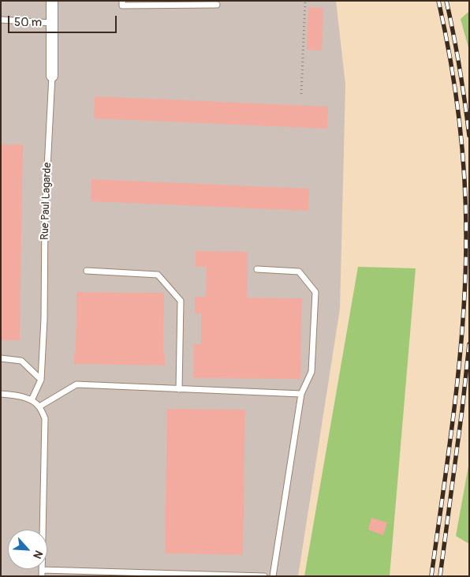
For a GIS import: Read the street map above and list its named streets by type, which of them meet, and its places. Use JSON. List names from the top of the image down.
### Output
{
  "streets": {
    "street": ["Rue Paul Lagarde"]
  },
  "scale_bar": "50 m",
  "north": "bottom right"
}
